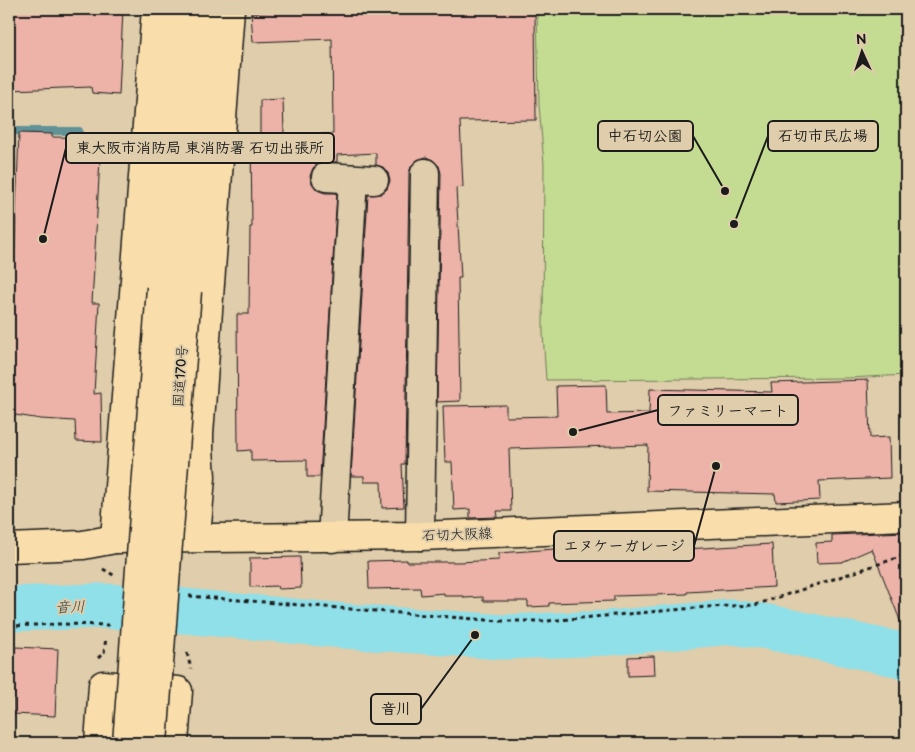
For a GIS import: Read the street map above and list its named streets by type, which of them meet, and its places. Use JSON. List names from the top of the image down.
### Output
{
  "streets": {
    "main road": ["国道170号", "石切大阪線"]
  },
  "water": ["音川"],
  "places": [
    "中石切公園",
    "石切市民広場",
    "東大阪市消防局 東消防署 石切出張所",
    "ファミリーマート",
    "エヌケーガレージ",
    "音川"
  ],
  "north": "top"
}
